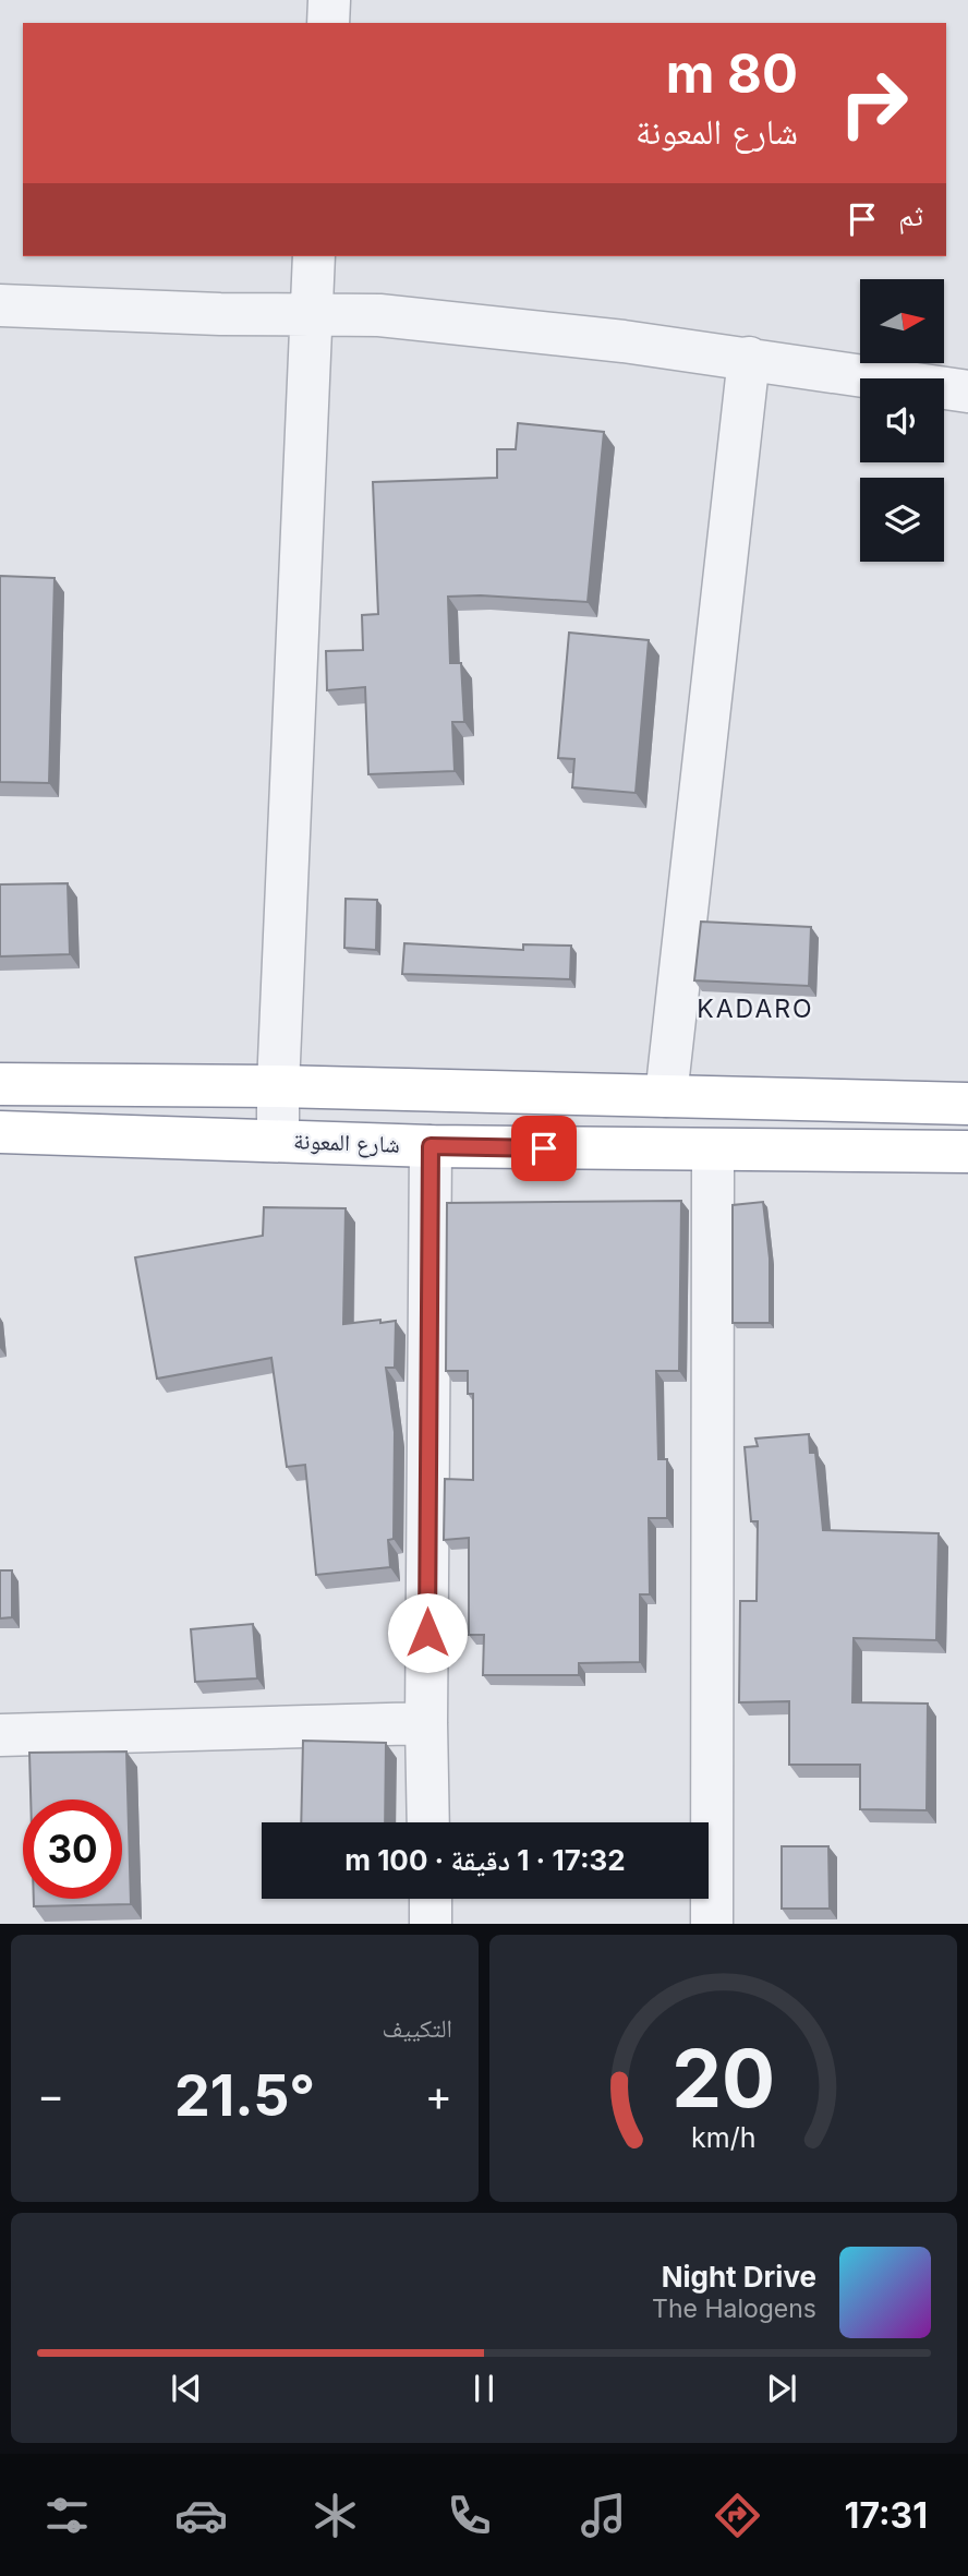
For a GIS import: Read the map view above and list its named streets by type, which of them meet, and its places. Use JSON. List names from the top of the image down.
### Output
{
  "streets": {
    "highway": ["شارع المعونة"]
  },
  "districts": ["KADARO"],
  "north": "right",
  "page": {
    "turn": ["80 m", "شارع المعونة"],
    "then": "ثم",
    "limit": "30",
    "trip": "17:32 · 1 دقيقة · 100 m",
    "tile": "التكييف",
    "heat": ["−", "21.5°", "+"],
    "song": ["Night Drive", "The Halogens"],
    "tabs": "17:31",
    "gauge": ["20", "km/h"]
  }
}
